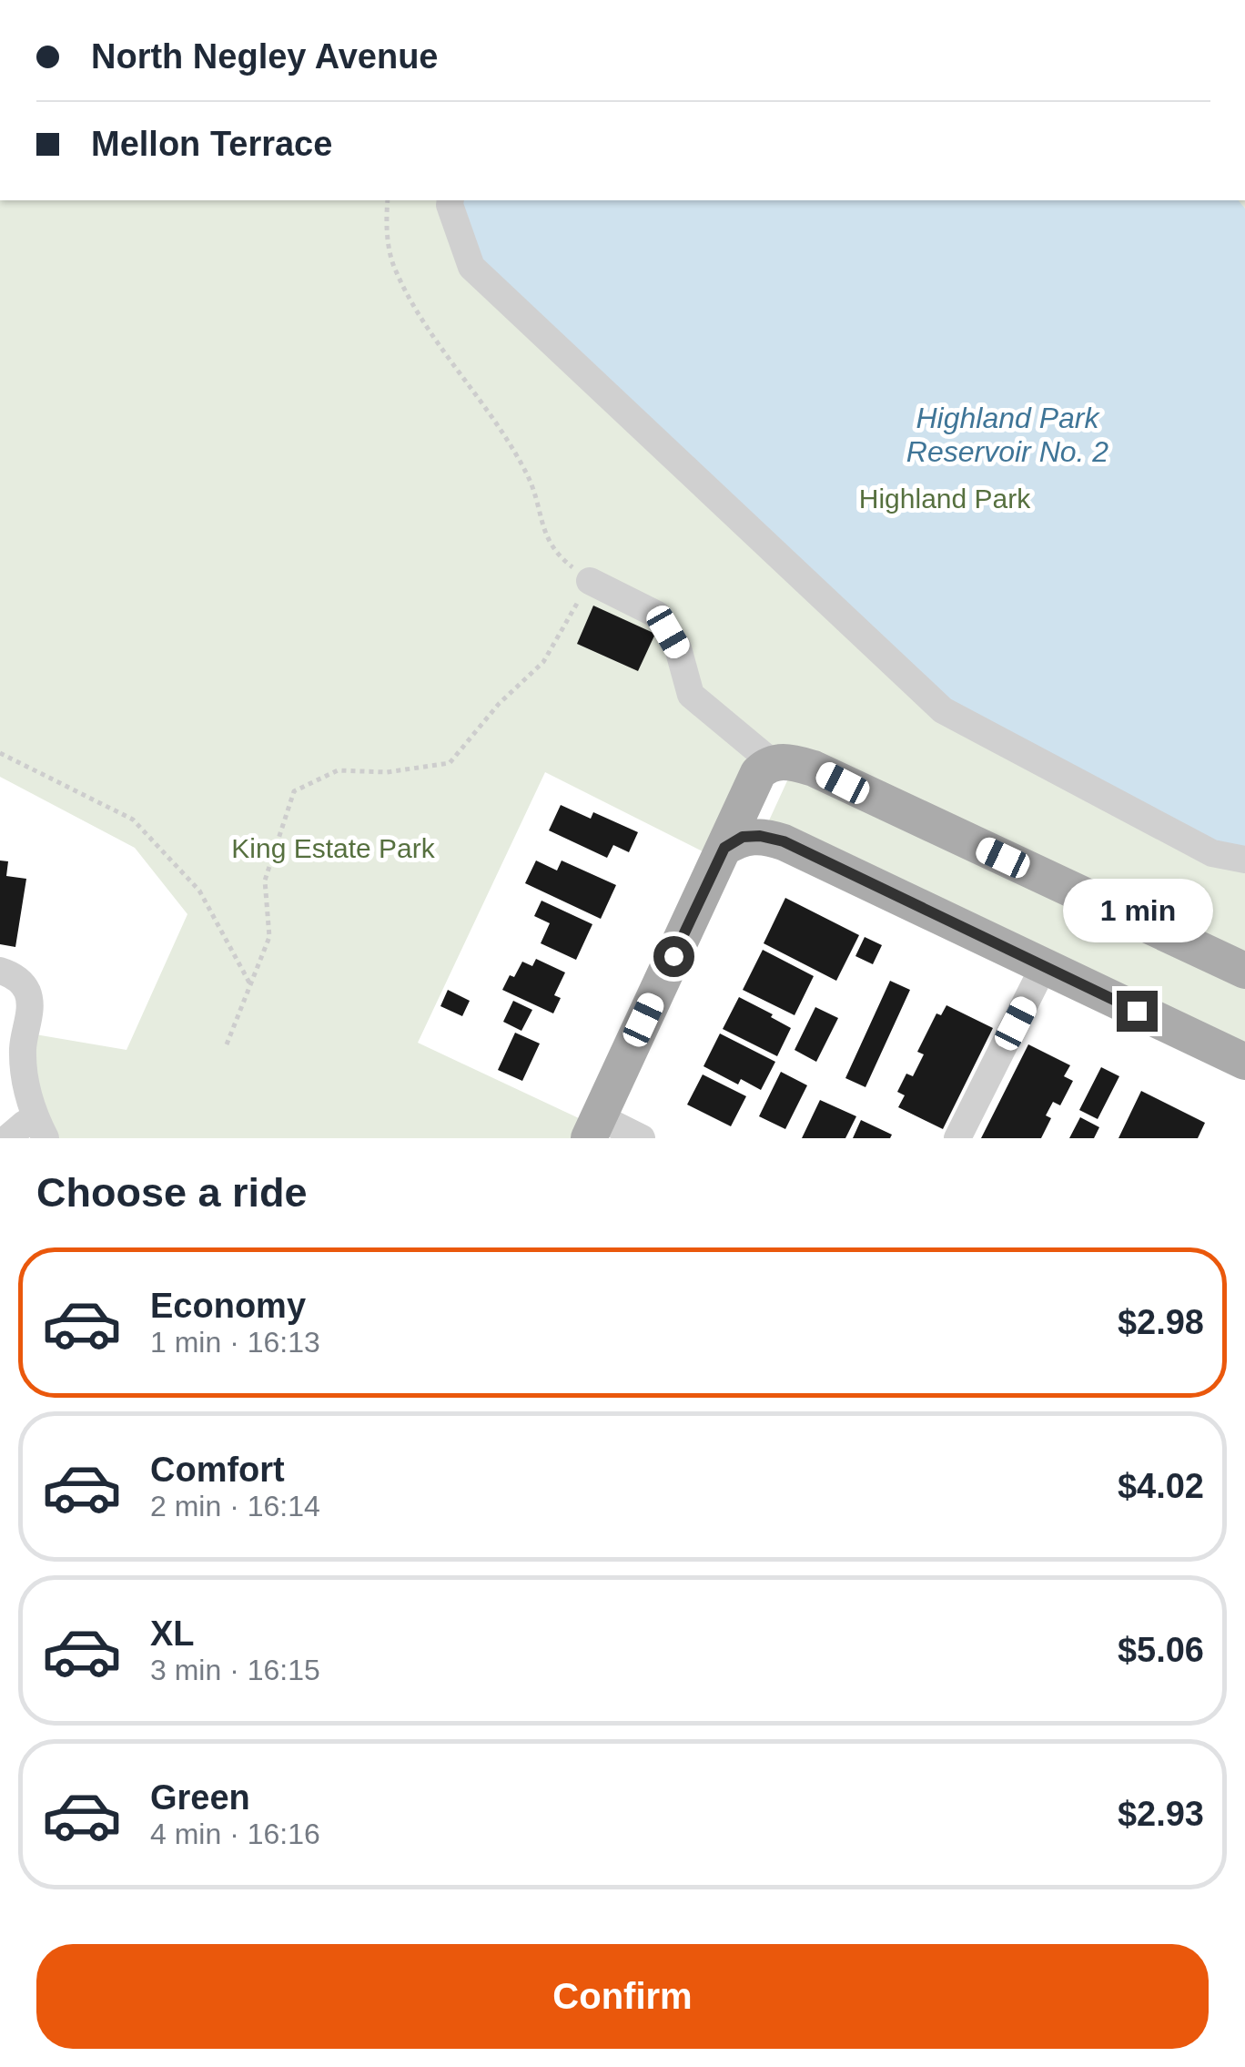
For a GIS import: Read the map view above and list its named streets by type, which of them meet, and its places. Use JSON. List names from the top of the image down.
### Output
{
  "water": ["Highland Park Reservoir No. 2"],
  "parks": ["Highland Park", "King Estate Park"],
  "page": {
    "banner": ["North Negley Avenue", "Mellon Terrace"],
    "bubble": "1 min",
    "heading": "Choose a ride",
    "list": [
      {
        "name": "Economy",
        "note": "1 min · 16:13",
        "value": "$2.98"
      },
      {
        "name": "Comfort",
        "note": "2 min · 16:14",
        "value": "$4.02"
      },
      {
        "name": "XL",
        "note": "3 min · 16:15",
        "value": "$5.06"
      },
      {
        "name": "Green",
        "note": "4 min · 16:16",
        "value": "$2.93"
      }
    ],
    "buttons": "Confirm"
  }
}
